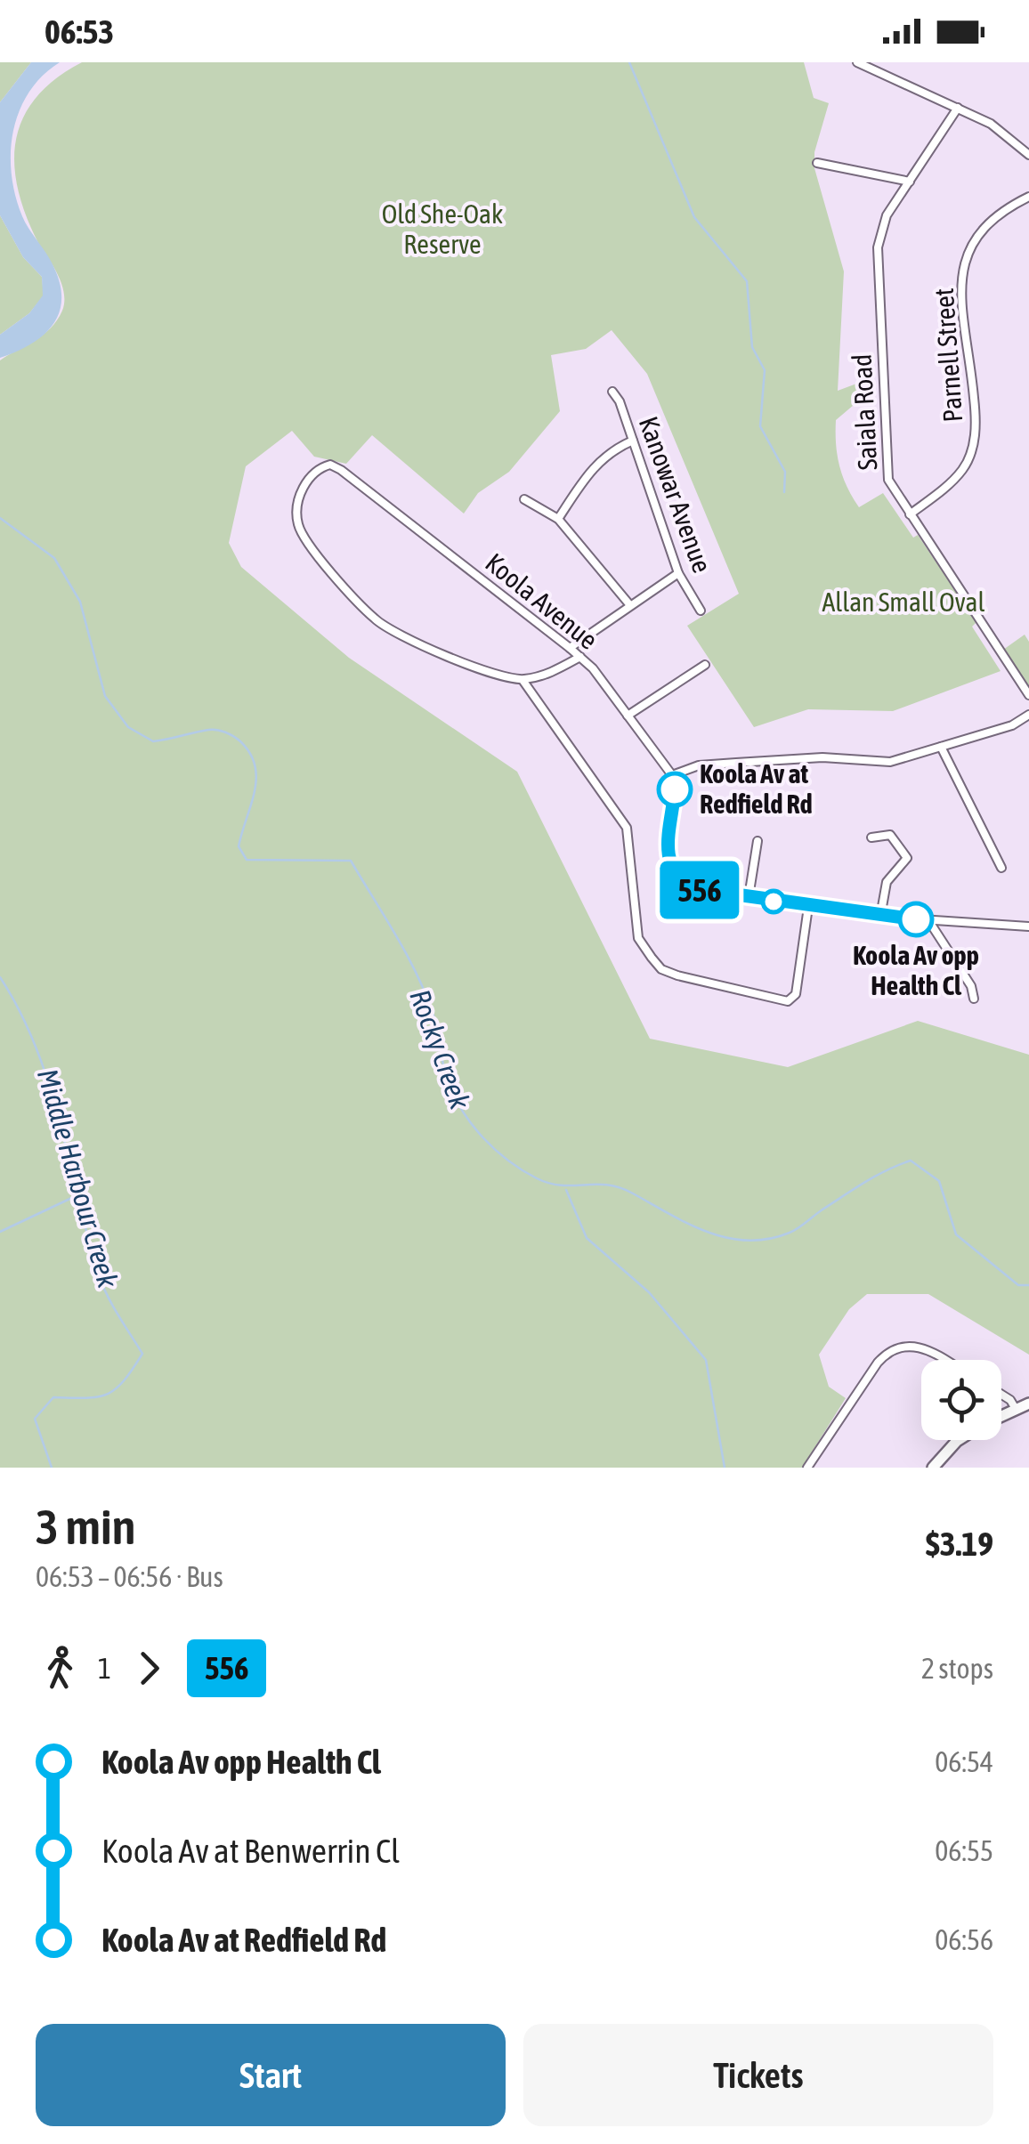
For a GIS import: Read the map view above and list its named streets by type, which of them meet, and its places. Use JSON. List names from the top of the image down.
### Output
{
  "streets": {
    "street": [
      "Parnell Street",
      "Saiala Road",
      "Kanowar Avenue",
      "Koola Avenue"
    ]
  },
  "crossings": [
    ["Parnell Street", "Saiala Road"]
  ],
  "water": ["Rocky Creek", "Middle Harbour Creek"],
  "parks": ["Old She-Oak Reserve", "Allan Small Oval"],
  "places": ["Koola Av at Redfield Rd", "Koola Av opp Health Cl"],
  "lines": ["bus line 556"],
  "page": {
    "status": "06:53",
    "on_map": "556",
    "heading": ["3 min", "06:53 – 06:56 · Bus", "$3.19"],
    "legs": ["1", "556", "2 stops"],
    "list": [
      {
        "name": "Koola Av opp Health Cl",
        "value": "06:54"
      },
      {
        "name": "Koola Av at Benwerrin Cl",
        "value": "06:55"
      },
      {
        "name": "Koola Av at Redfield Rd",
        "value": "06:56"
      }
    ],
    "buttons": ["Start", "Tickets"]
  }
}
